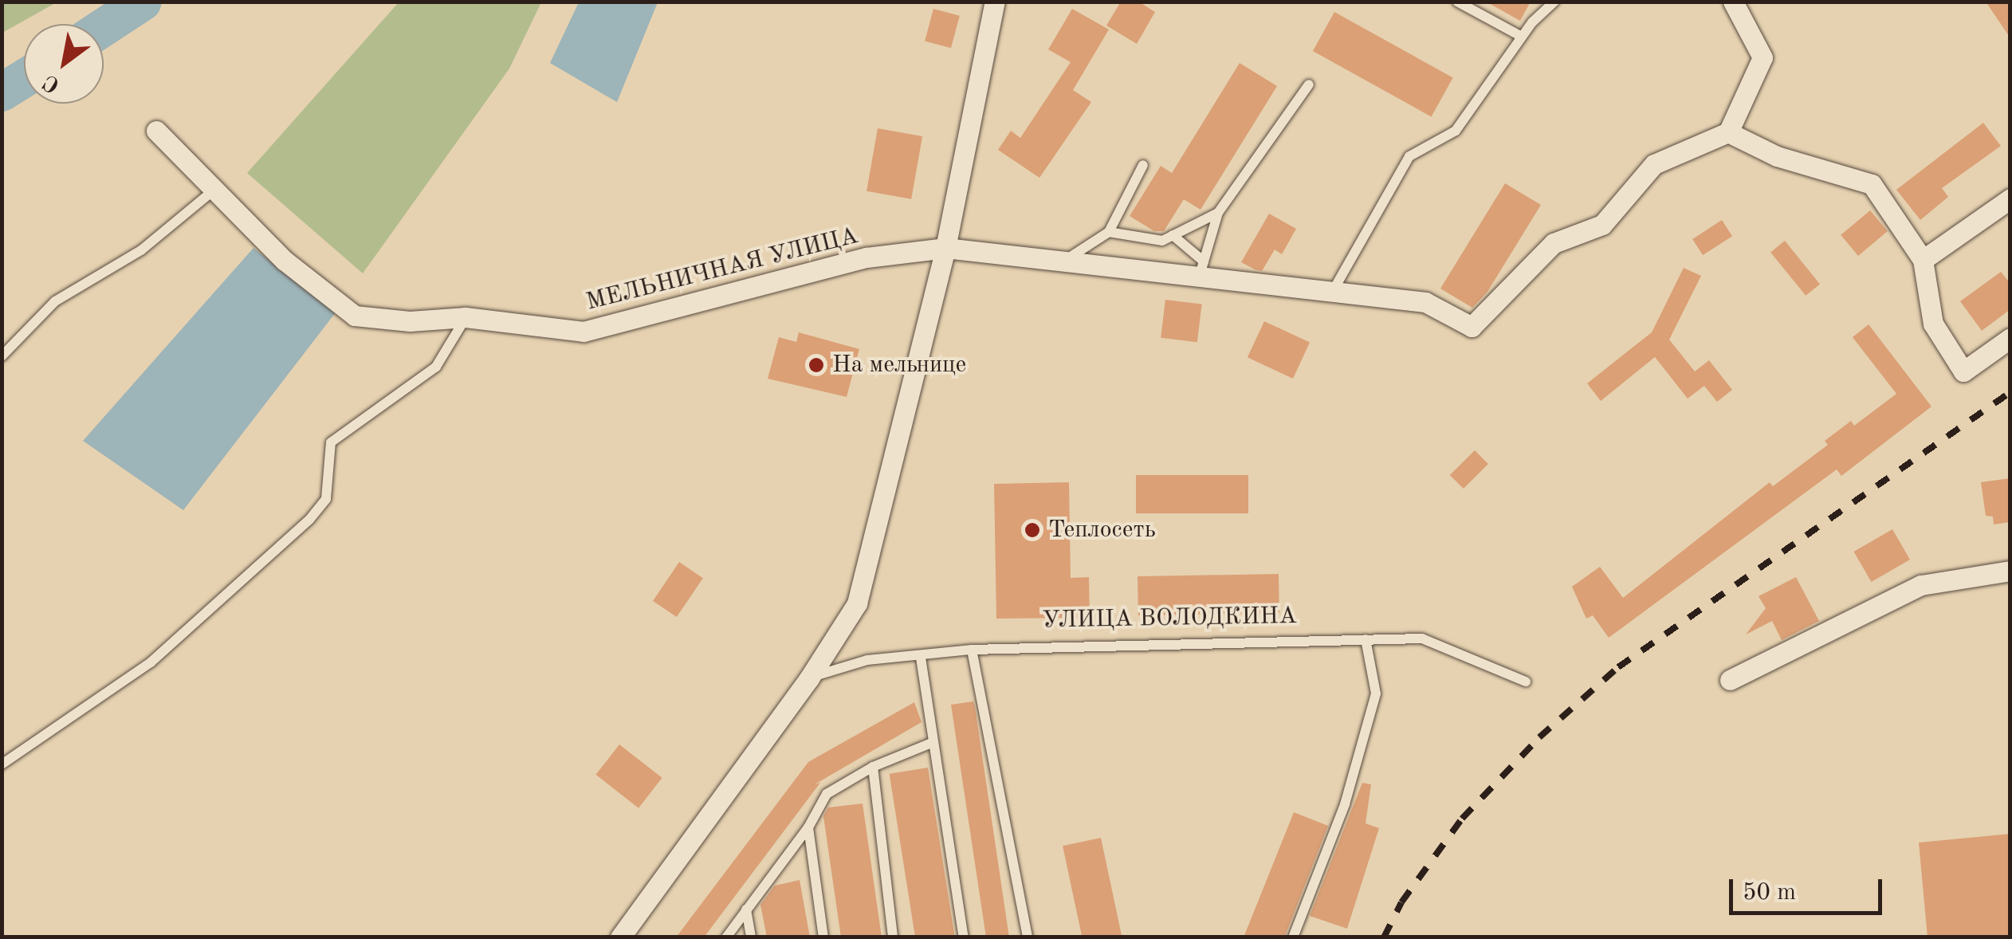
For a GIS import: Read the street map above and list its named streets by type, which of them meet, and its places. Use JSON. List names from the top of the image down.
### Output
{
  "streets": {
    "street": ["МЕЛЬНИЧНАЯ УЛИЦА"],
    "lane": ["УЛИЦА ВОЛОДКИНА"]
  },
  "places": ["На мельнице", "Теплосеть"],
  "scale_bar": "50 m",
  "north": "bottom left"
}
